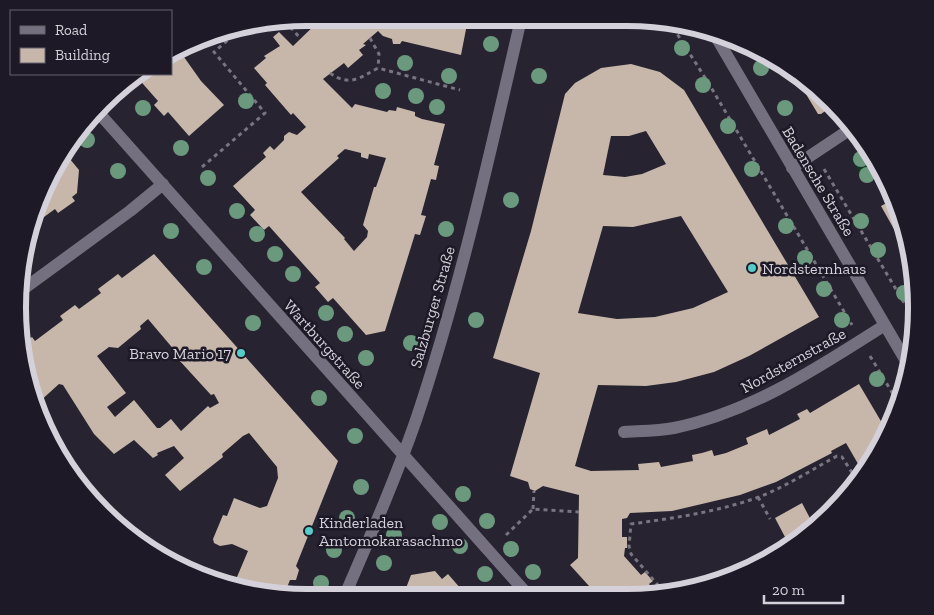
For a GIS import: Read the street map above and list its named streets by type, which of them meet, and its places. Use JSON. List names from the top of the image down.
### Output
{
  "streets": {
    "street": [
      "Badensche Straße",
      "Salzburger Straße",
      "Wartburgstraße",
      "Nordsternstraße"
    ]
  },
  "crossings": [
    ["Badensche Straße", "Nordsternstraße"],
    ["Salzburger Straße", "Wartburgstraße"]
  ],
  "places": ["Nordsternhaus", "Bravo Mario 17", "Kinderladen Amtomokarasachmo"],
  "legend": ["Road", "Building"],
  "scale_bar": "20 m"
}
